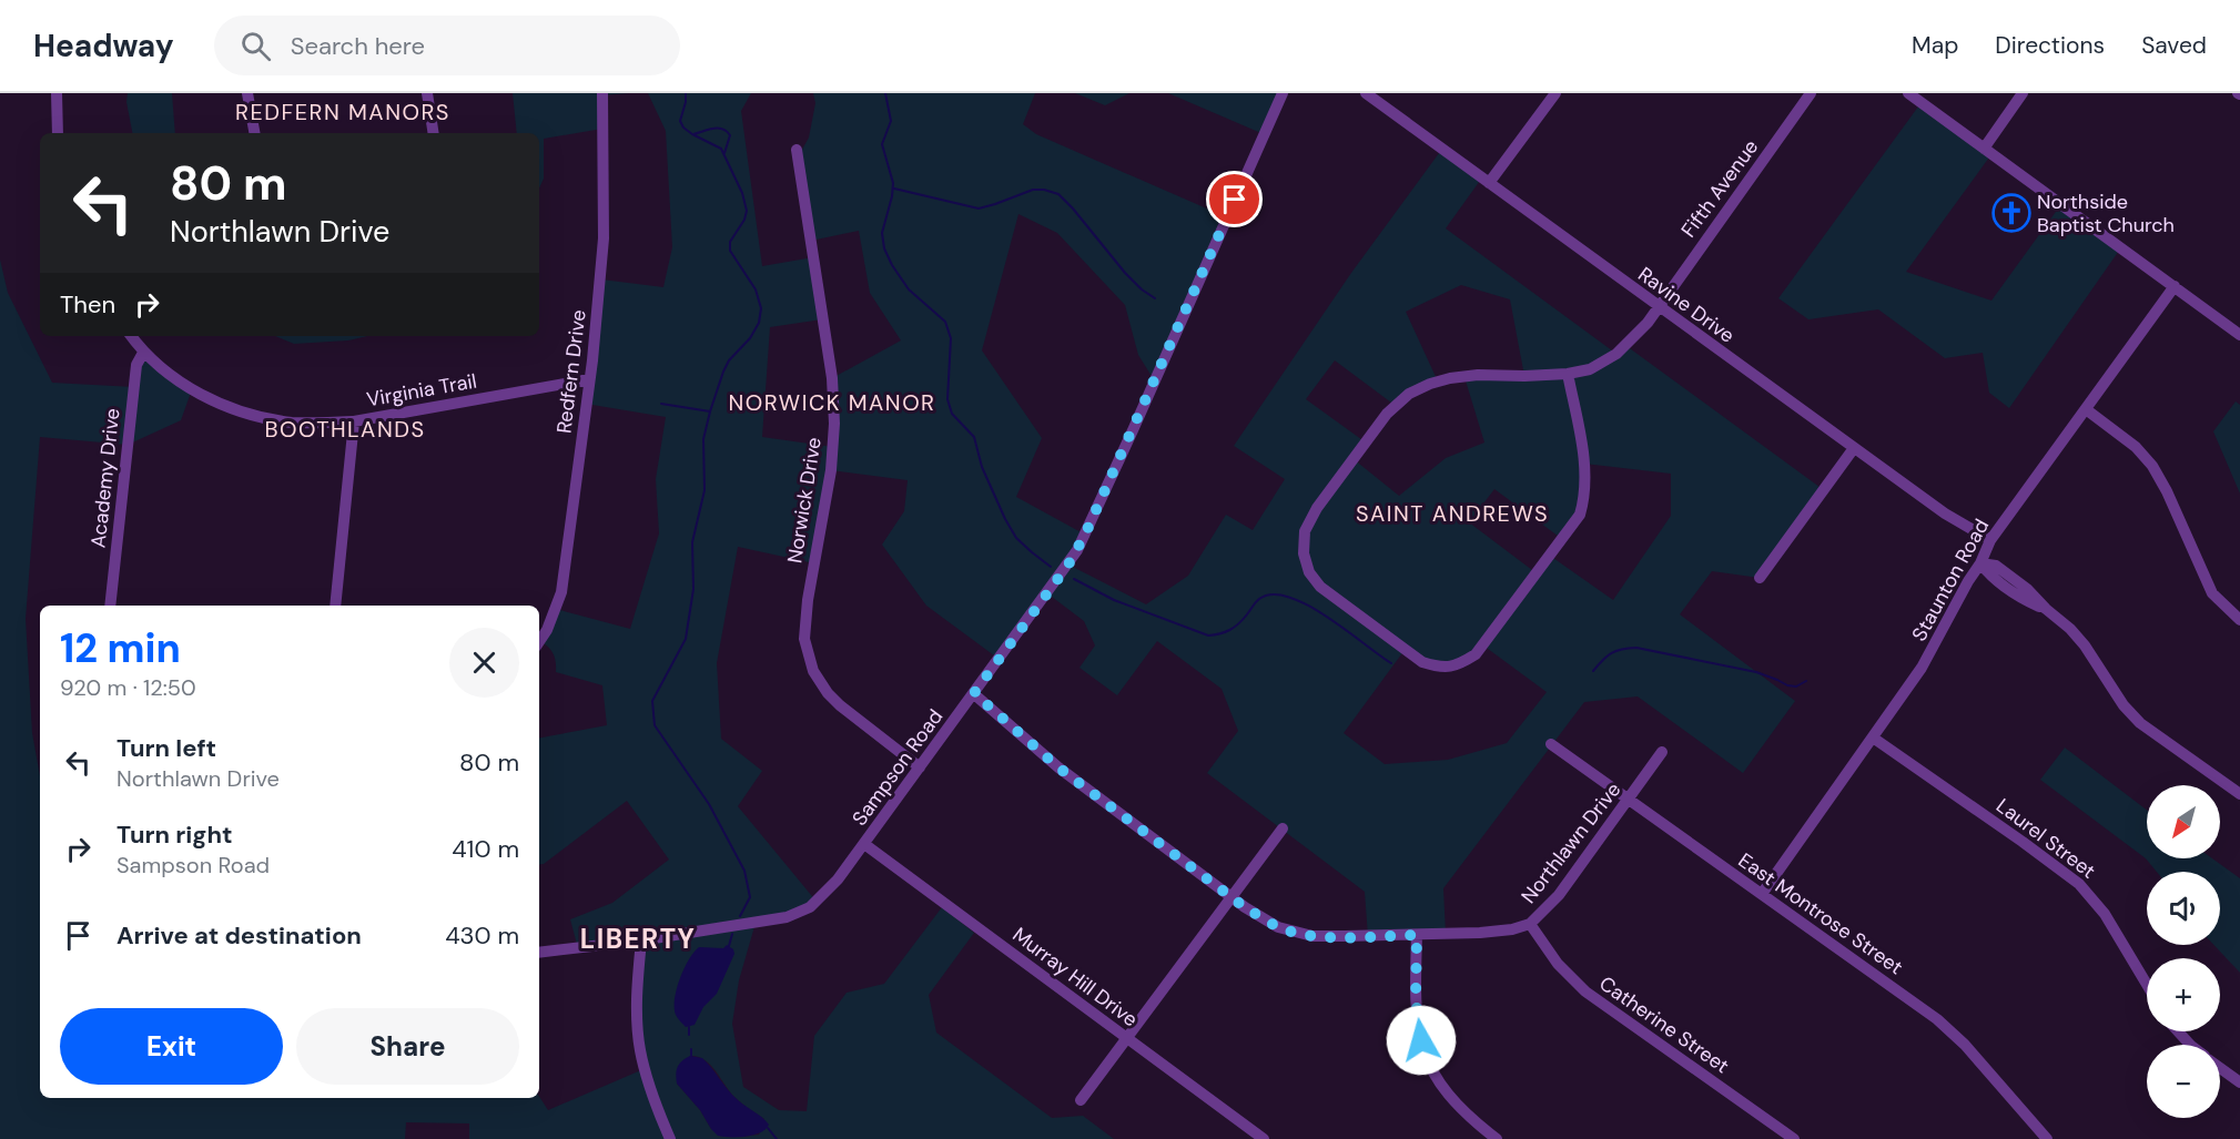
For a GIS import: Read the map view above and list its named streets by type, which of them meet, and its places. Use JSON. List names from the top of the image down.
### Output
{
  "streets": {
    "street": [
      "Fifth Avenue",
      "Ravine Drive",
      "Redfern Drive",
      "Virginia Trail",
      "Academy Drive",
      "Norwick Drive",
      "Staunton Road",
      "Sampson Road",
      "Laurel Street",
      "Northlawn Drive",
      "East Montrose Street",
      "Murray Hill Drive",
      "Catherine Street"
    ]
  },
  "crossings": [
    ["Fifth Avenue", "Ravine Drive"],
    ["Ravine Drive", "Staunton Road"],
    ["Redfern Drive", "Virginia Trail"],
    ["Virginia Trail", "Academy Drive"],
    ["Norwick Drive", "Sampson Road"],
    ["Staunton Road", "Laurel Street"],
    ["Staunton Road", "East Montrose Street"],
    ["Sampson Road", "Northlawn Drive"],
    ["Sampson Road", "Murray Hill Drive"],
    ["Northlawn Drive", "East Montrose Street"],
    ["Northlawn Drive", "Catherine Street"]
  ],
  "districts": [
    "REDFERN MANORS",
    "NORWICK MANOR",
    "BOOTHLANDS",
    "SAINT ANDREWS",
    "LIBERTY"
  ],
  "places": {
    "church": ["Northside Baptist Church"]
  },
  "north": "bottom left",
  "page": {
    "header": "Headway",
    "search": "Search here",
    "nav": ["Map", "Directions", "Saved"],
    "turn": ["80 m", "Northlawn Drive"],
    "then": "Then",
    "heading": ["12 min", "920 m · 12:50"],
    "list": [
      {
        "name": "Turn left",
        "note": "Northlawn Drive",
        "value": "80 m"
      },
      {
        "name": "Turn right",
        "note": "Sampson Road",
        "value": "410 m"
      },
      {
        "name": "Arrive at destination",
        "value": "430 m"
      }
    ],
    "map_buttons": ["+", "−"],
    "buttons": ["Exit", "Share"]
  }
}
